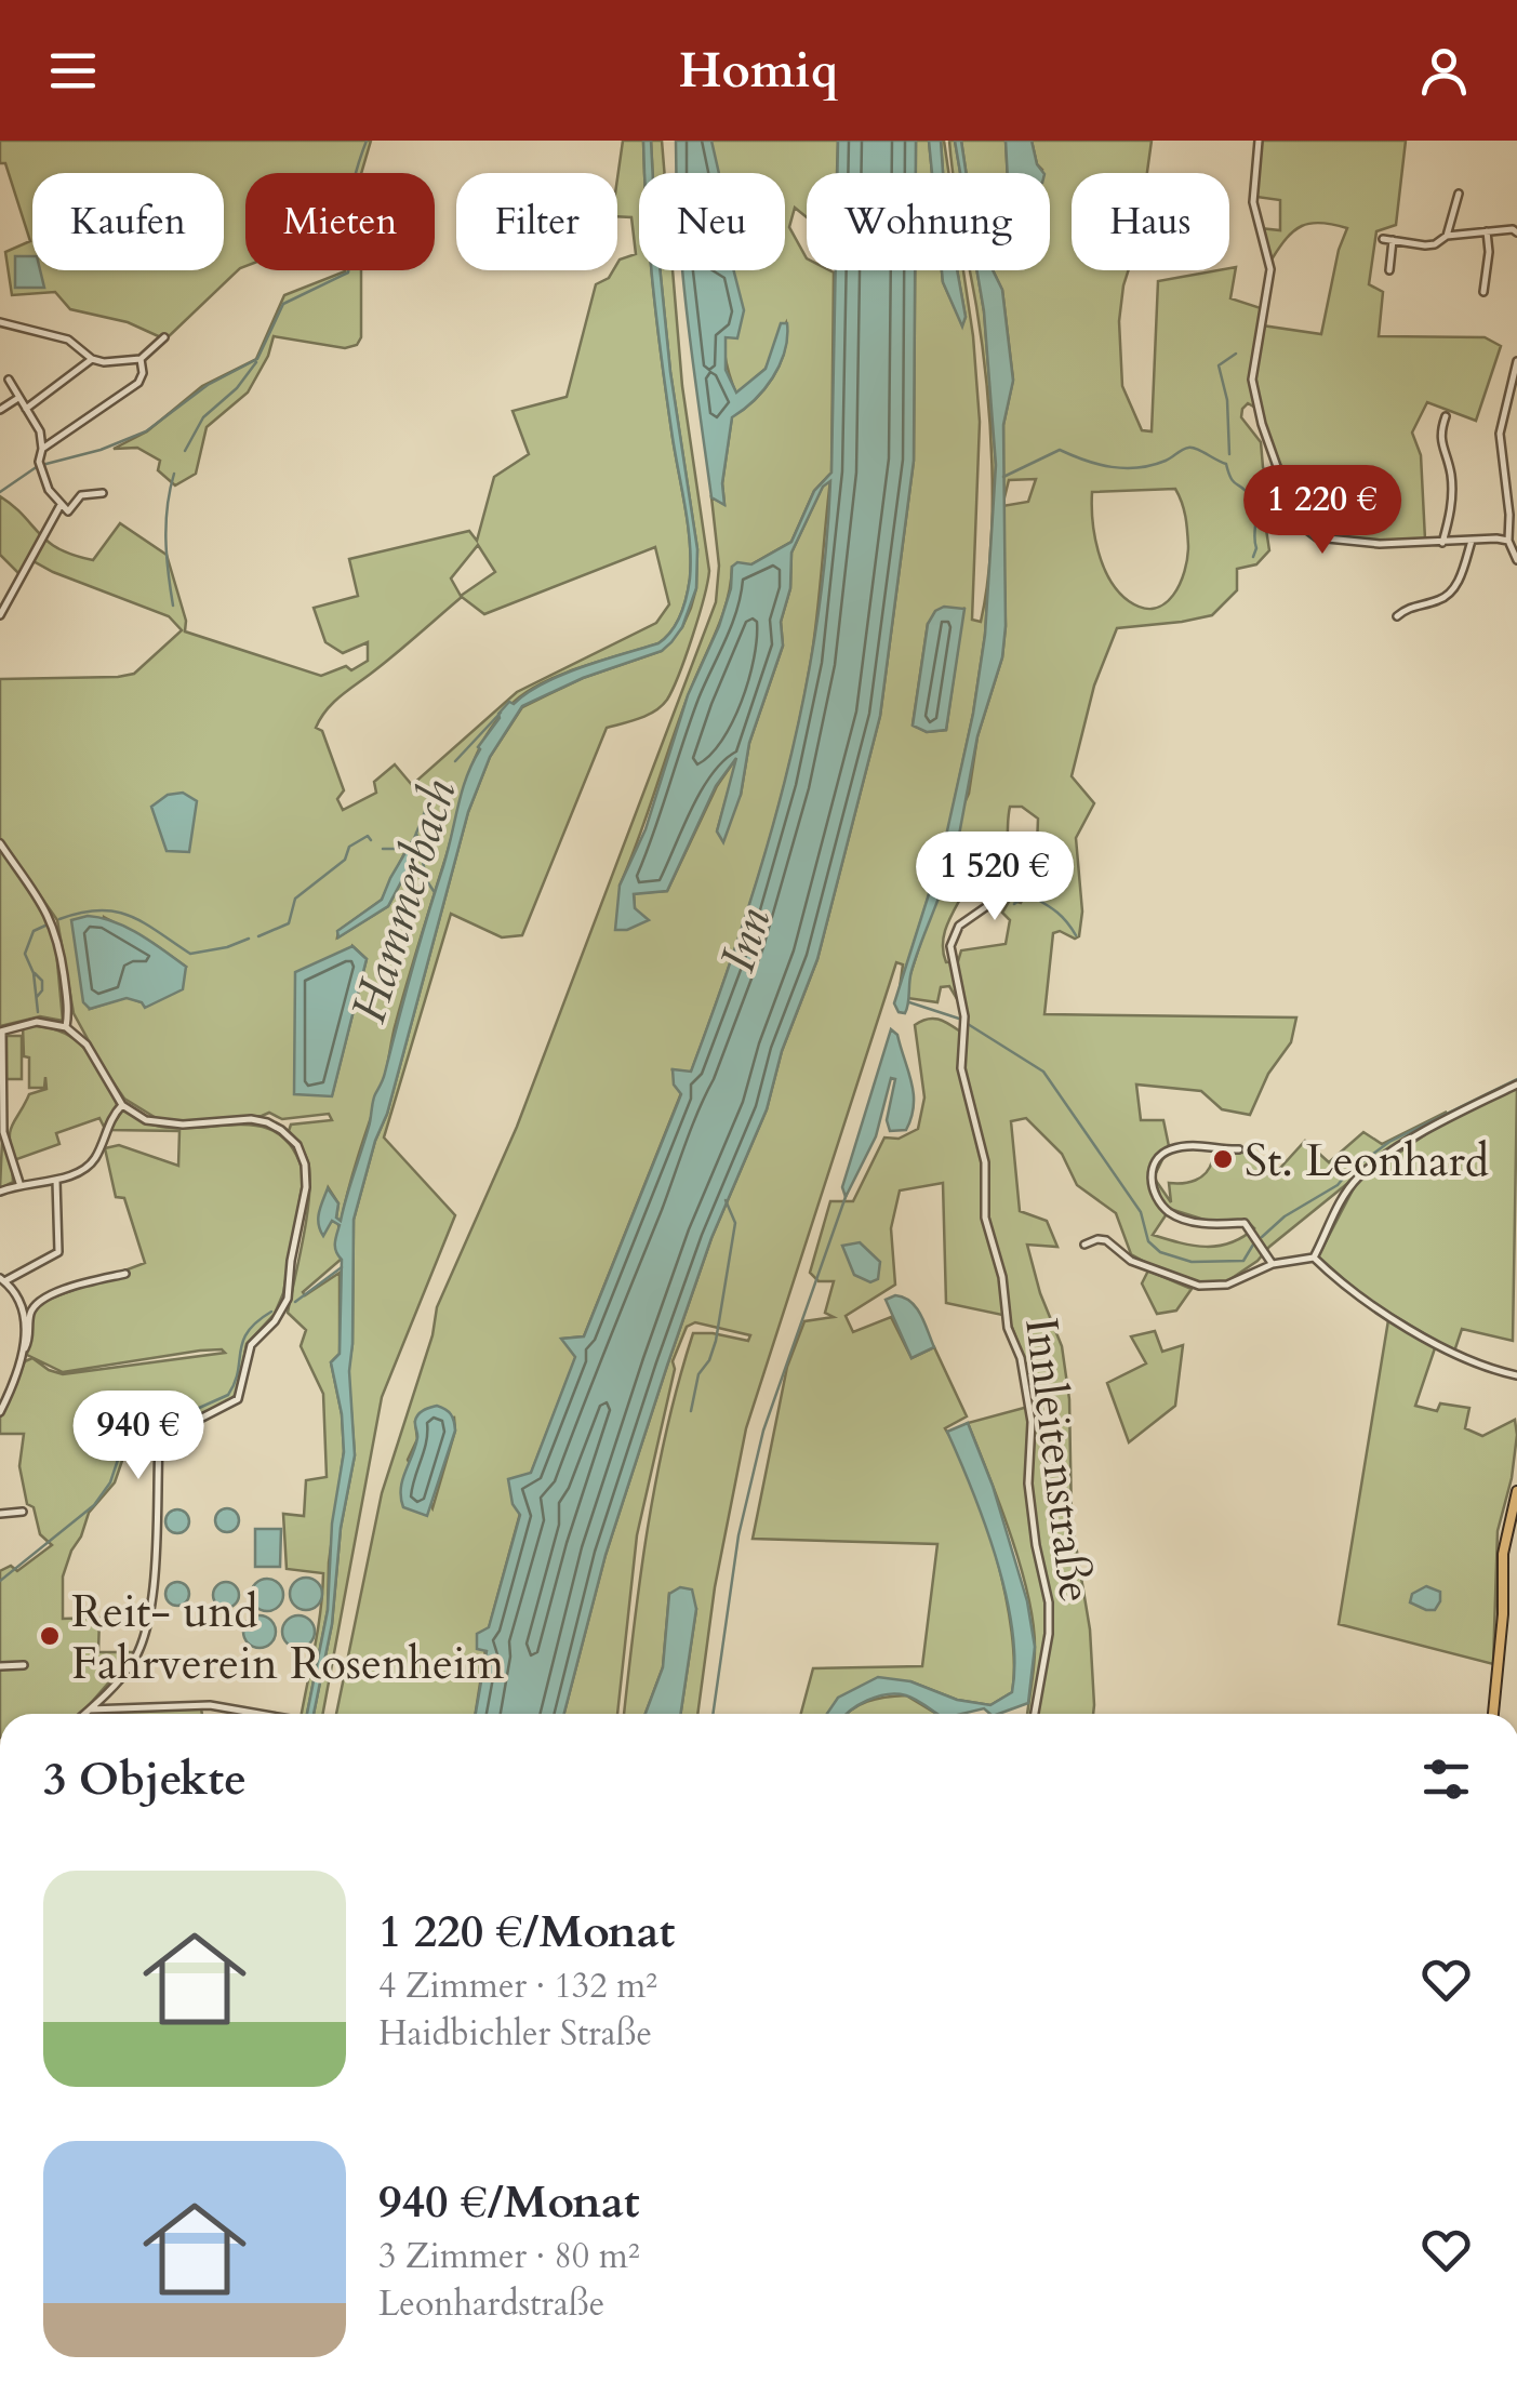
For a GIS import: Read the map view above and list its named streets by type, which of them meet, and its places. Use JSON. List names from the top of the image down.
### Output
{
  "streets": {
    "street": ["Innleitenstraße"]
  },
  "water": ["Hammerbach", "Inn"],
  "places": ["St. Leonhard", "Reit- und Fahrverein Rosenheim"],
  "page": {
    "header": "Homiq",
    "chip": [
      "Kaufen",
      "Mieten",
      "Filter",
      "Neu",
      "Wohnung",
      "Haus"
    ],
    "price": ["1 220 €", "1 520 €", "940 €"],
    "heading": "3 Objekte",
    "list": [
      {
        "name": "1 220 €/Monat",
        "note": "4 Zimmer · 132 m² · Haidbichler Straße"
      },
      {
        "name": "940 €/Monat",
        "note": "3 Zimmer · 80 m² · Leonhardstraße"
      }
    ]
  }
}
